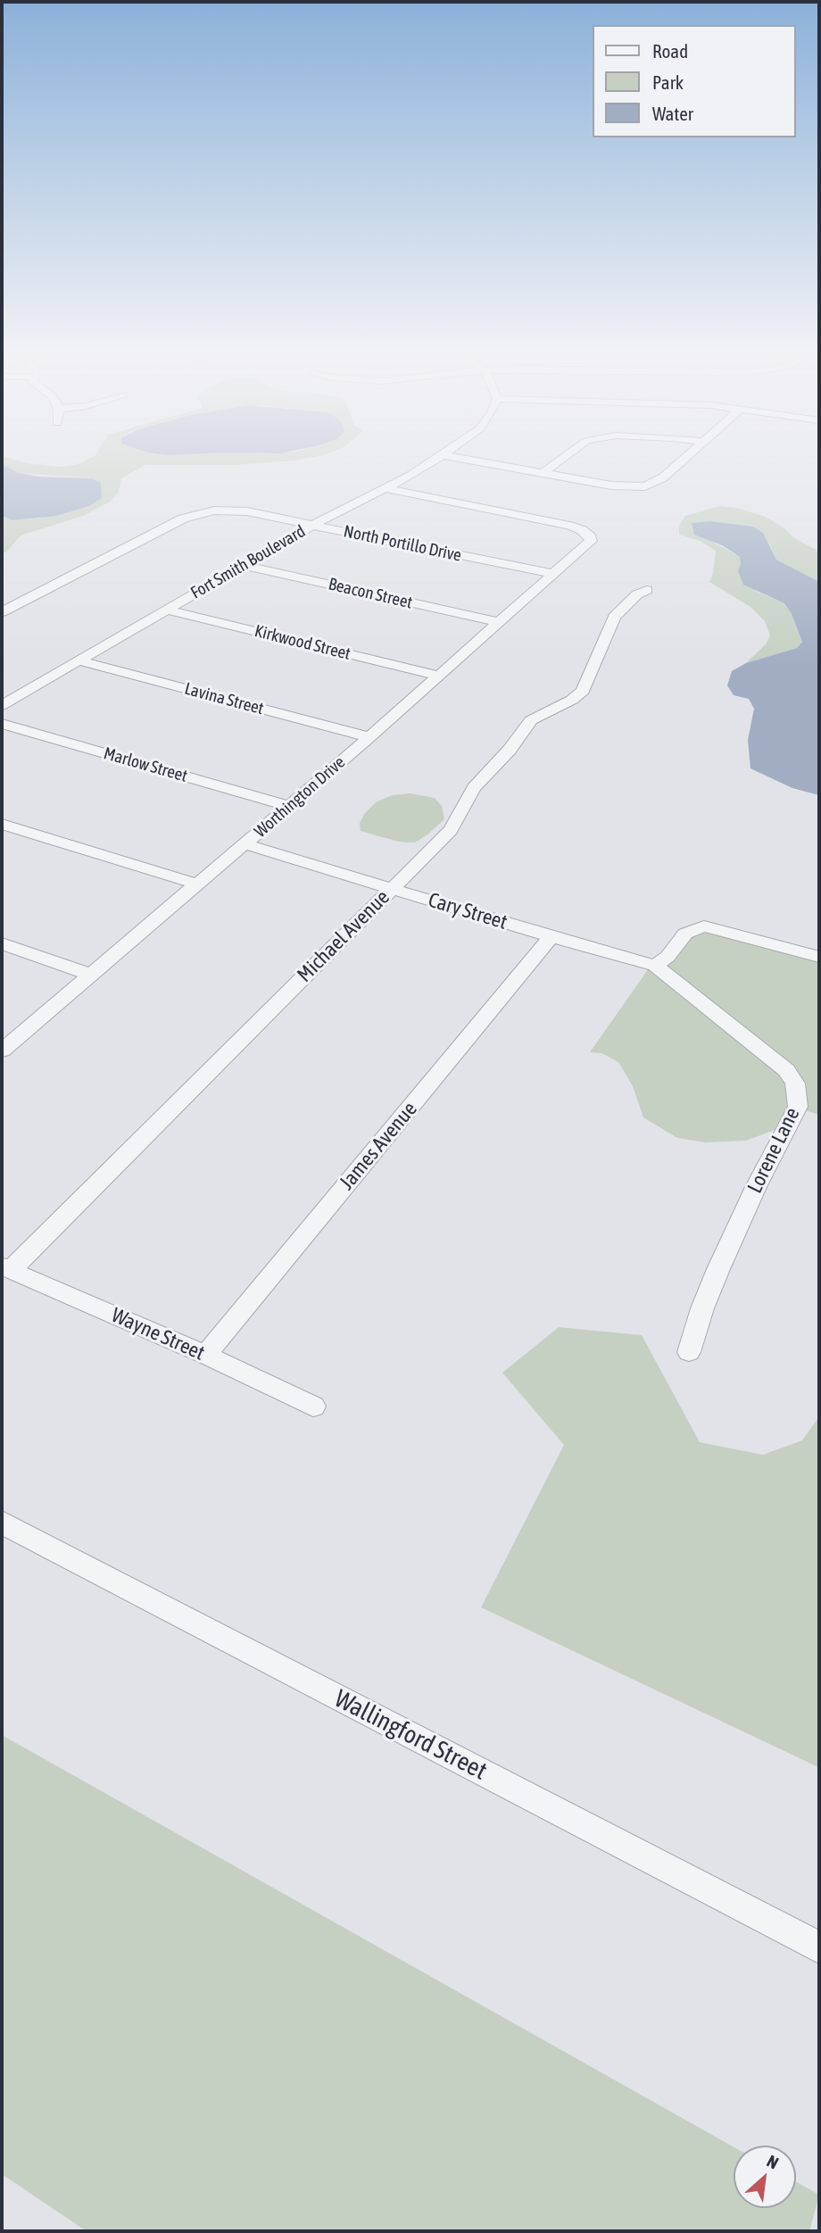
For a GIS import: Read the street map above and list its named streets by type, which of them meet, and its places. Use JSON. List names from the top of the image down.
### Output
{
  "streets": {
    "street": [
      "North Portillo Drive",
      "Fort Smith Boulevard",
      "Beacon Street",
      "Kirkwood Street",
      "Lavina Street",
      "Marlow Street",
      "Worthington Drive",
      "Cary Street",
      "Michael Avenue",
      "James Avenue",
      "Lorene Lane",
      "Wayne Street",
      "Wallingford Street"
    ]
  },
  "crossings": [
    ["North Portillo Drive", "Fort Smith Boulevard"],
    ["North Portillo Drive", "Worthington Drive"],
    ["Fort Smith Boulevard", "Beacon Street"],
    ["Fort Smith Boulevard", "Kirkwood Street"],
    ["Fort Smith Boulevard", "Lavina Street"],
    ["Fort Smith Boulevard", "Worthington Drive"],
    ["Beacon Street", "Worthington Drive"],
    ["Kirkwood Street", "Worthington Drive"],
    ["Lavina Street", "Worthington Drive"],
    ["Marlow Street", "Worthington Drive"],
    ["Worthington Drive", "Cary Street"],
    ["Cary Street", "Michael Avenue"],
    ["Cary Street", "James Avenue"],
    ["Cary Street", "Lorene Lane"],
    ["Michael Avenue", "Wayne Street"],
    ["James Avenue", "Wayne Street"]
  ],
  "legend": ["Road", "Park", "Water"],
  "north": "top right"
}
